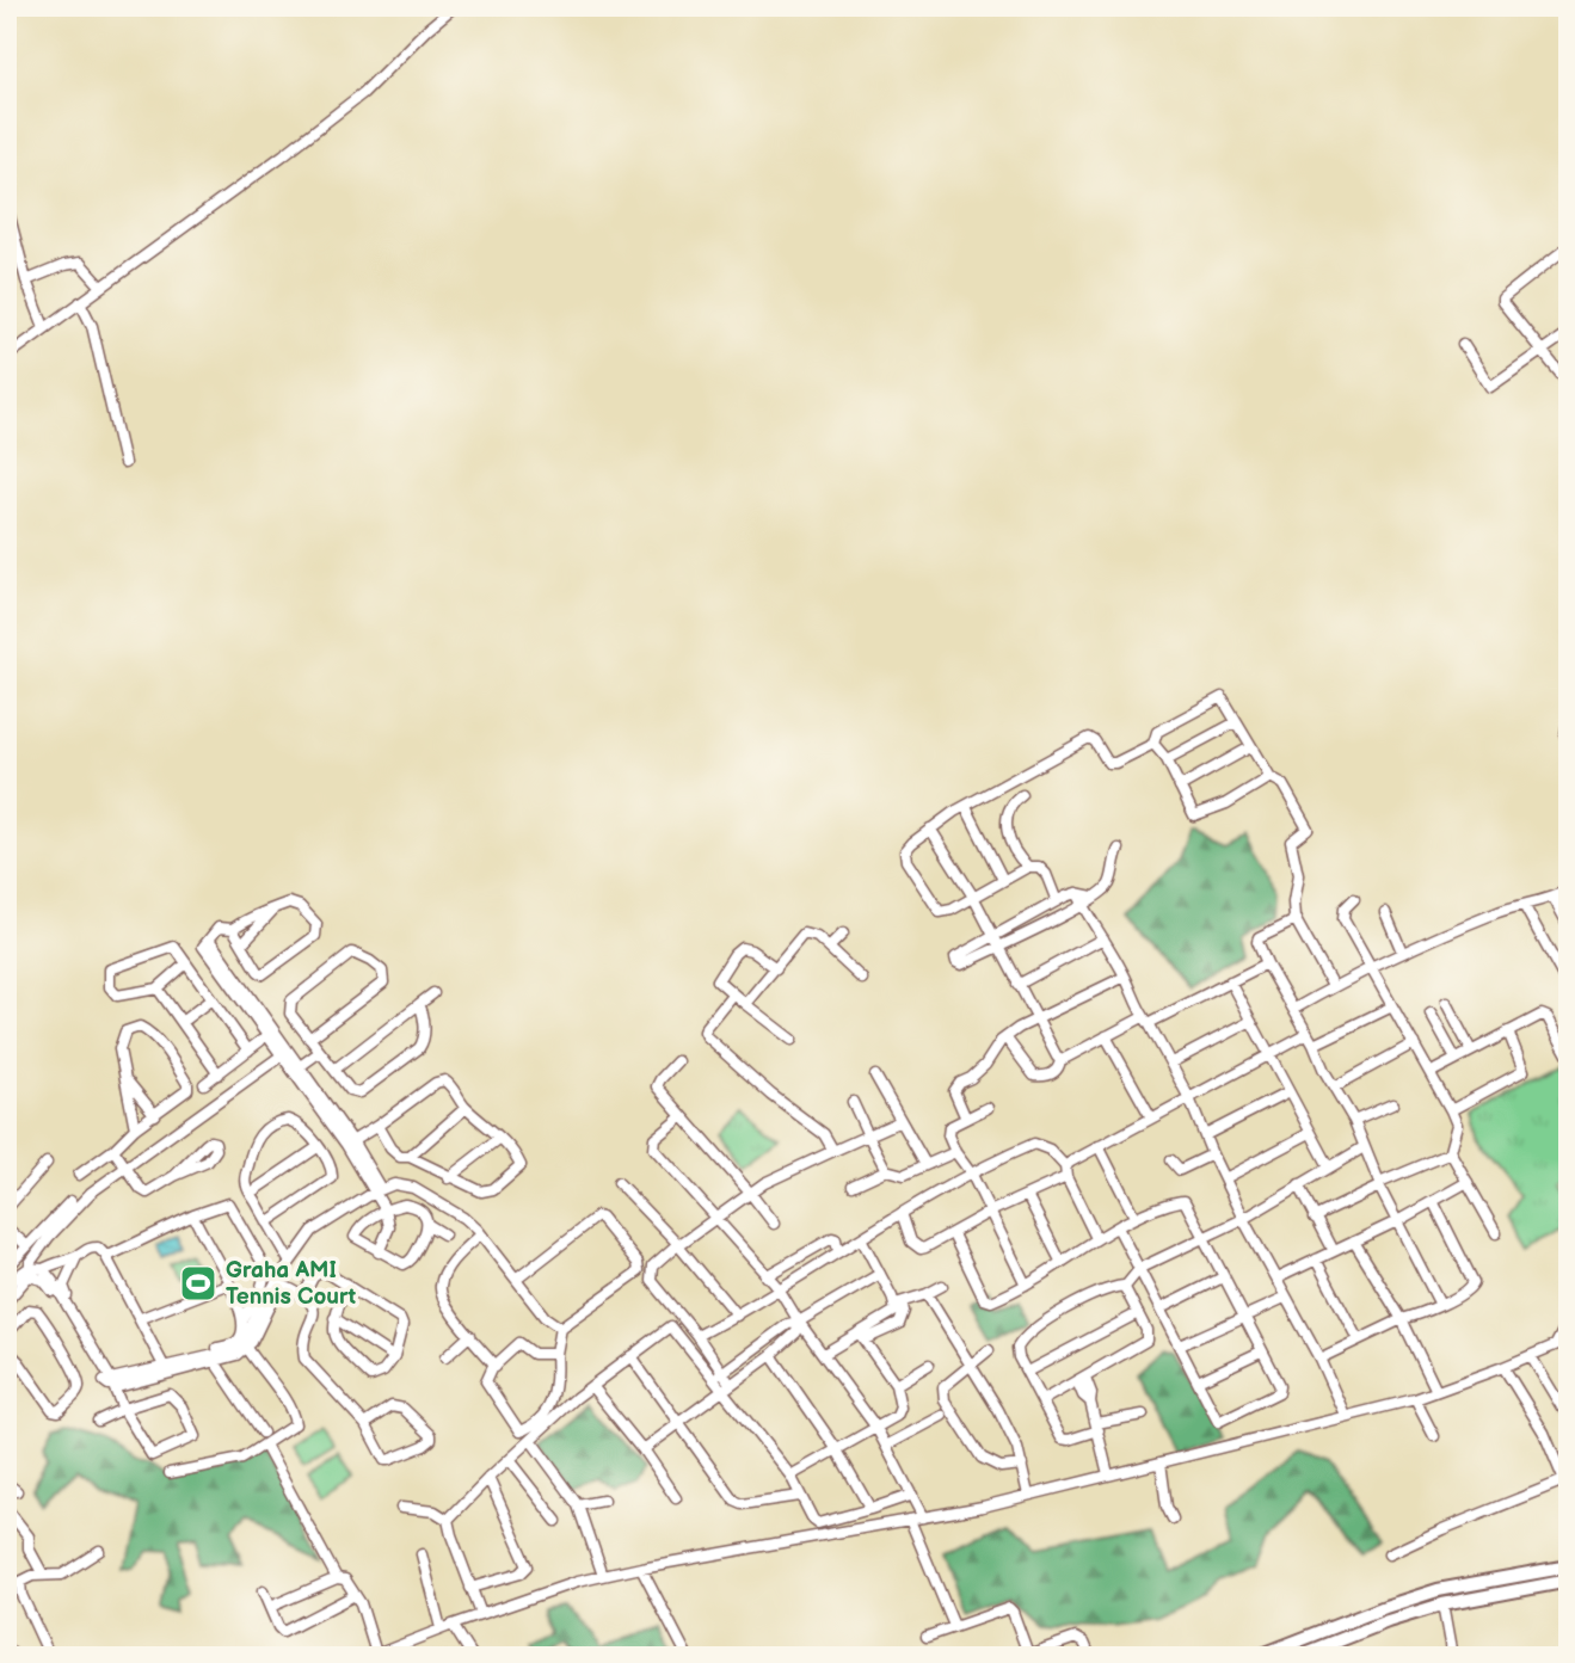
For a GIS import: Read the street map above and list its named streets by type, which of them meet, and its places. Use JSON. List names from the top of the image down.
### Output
{
  "places": {
    "sports": ["Graha AMI Tennis Court"]
  }
}
